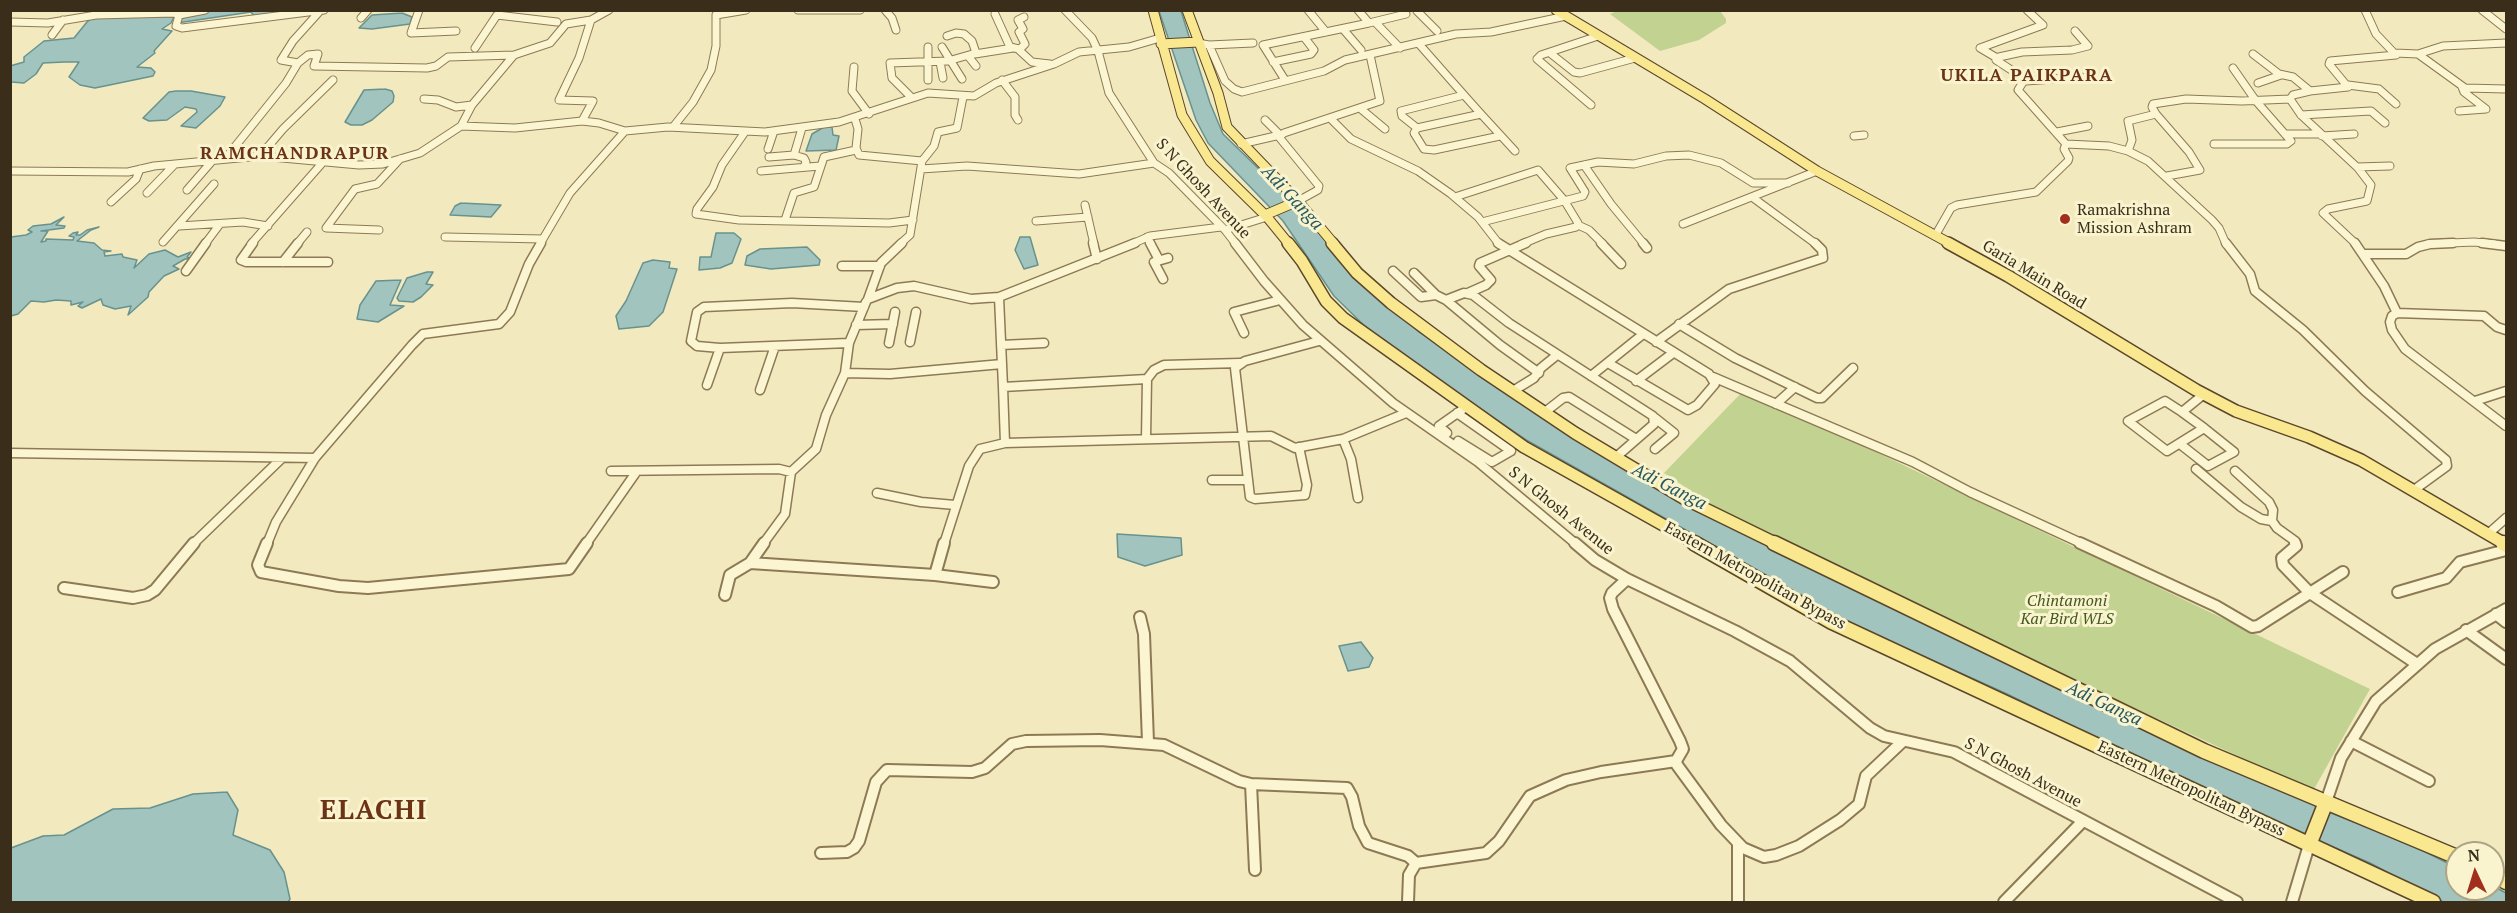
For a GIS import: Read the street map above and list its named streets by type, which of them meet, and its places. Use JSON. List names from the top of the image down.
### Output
{
  "streets": {
    "main road": ["Garia Main Road", "Eastern Metropolitan Bypass"],
    "street": ["S N Ghosh Avenue"]
  },
  "districts": ["UKILA PAIKPARA", "RAMCHANDRAPUR", "ELACHI"],
  "water": ["Adi Ganga"],
  "parks": ["Chintamoni Kar Bird WLS"],
  "places": ["Ramakrishna Mission Ashram"],
  "north": "top"
}
